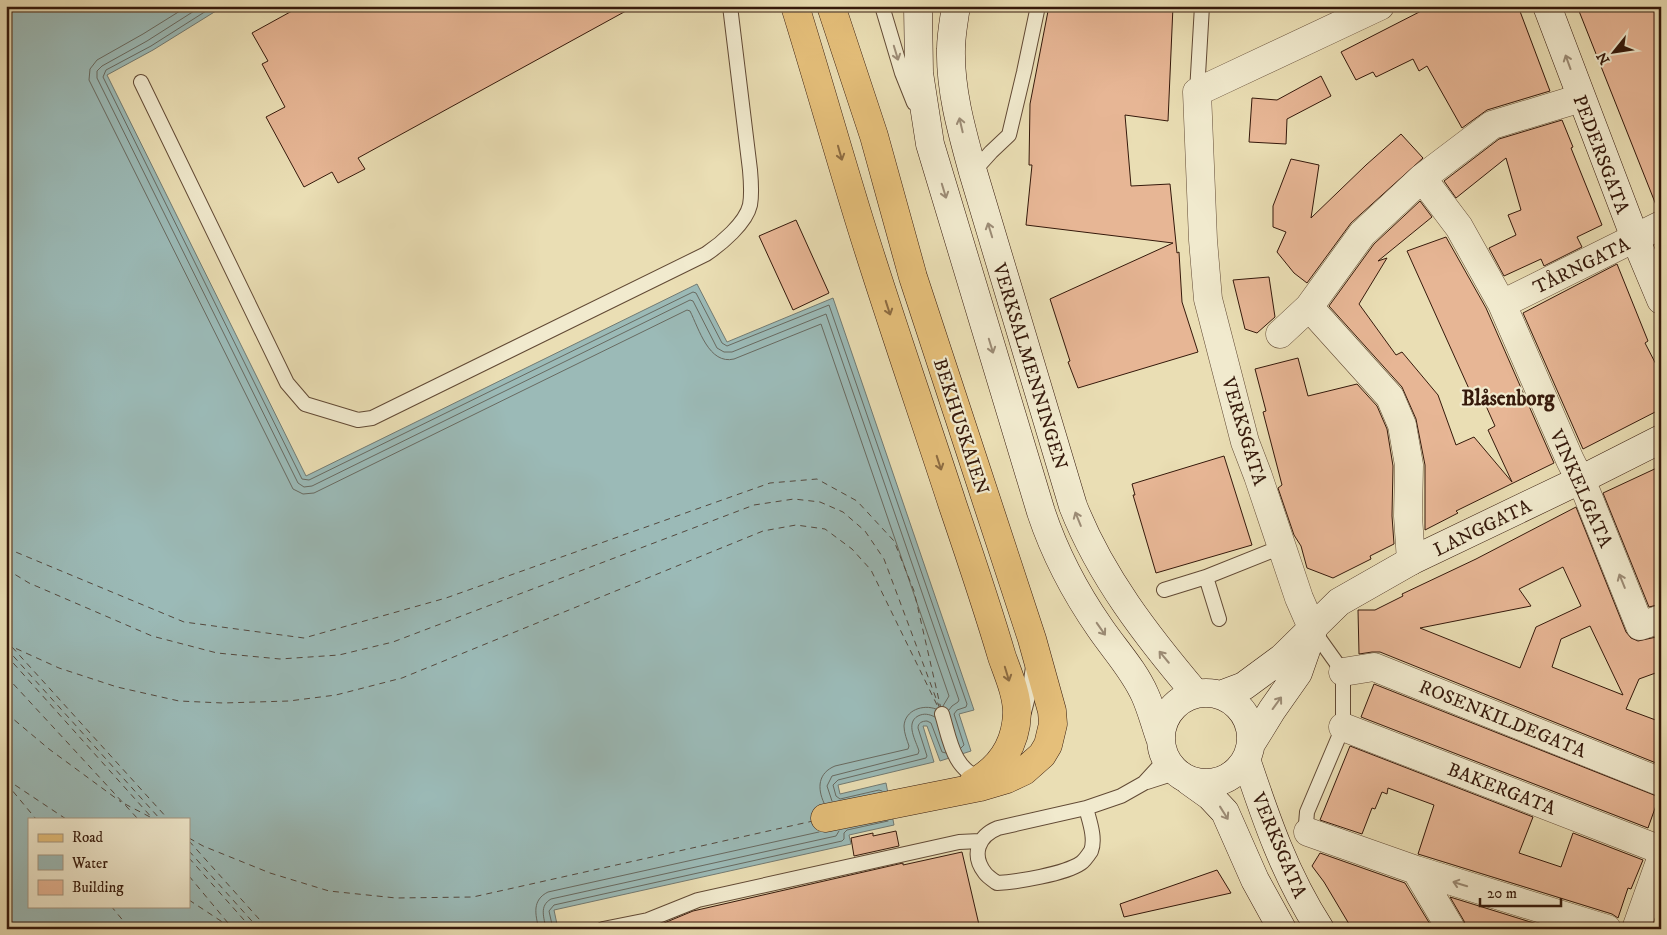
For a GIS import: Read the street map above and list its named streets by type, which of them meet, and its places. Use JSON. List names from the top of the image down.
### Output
{
  "streets": {
    "main road": ["BEKHUSKAIEN"],
    "street": [
      "PEDERSGATA",
      "TÅRNGATA",
      "VERKSALMENNINGEN",
      "VERKSGATA",
      "VINKELGATA",
      "LANGGATA",
      "ROSENKILDEGATA",
      "BAKERGATA"
    ]
  },
  "crossings": [
    ["PEDERSGATA", "TÅRNGATA"],
    ["TÅRNGATA", "VINKELGATA"],
    ["VERKSALMENNINGEN", "VERKSGATA"],
    ["VERKSALMENNINGEN", "LANGGATA"],
    ["VERKSGATA", "LANGGATA"],
    ["VERKSGATA", "ROSENKILDEGATA"],
    ["VERKSGATA", "BAKERGATA"],
    ["VINKELGATA", "LANGGATA"]
  ],
  "districts": ["Blåsenborg"],
  "legend": ["Road", "Water", "Building"],
  "scale_bar": "20 m",
  "north": "bottom left"
}
